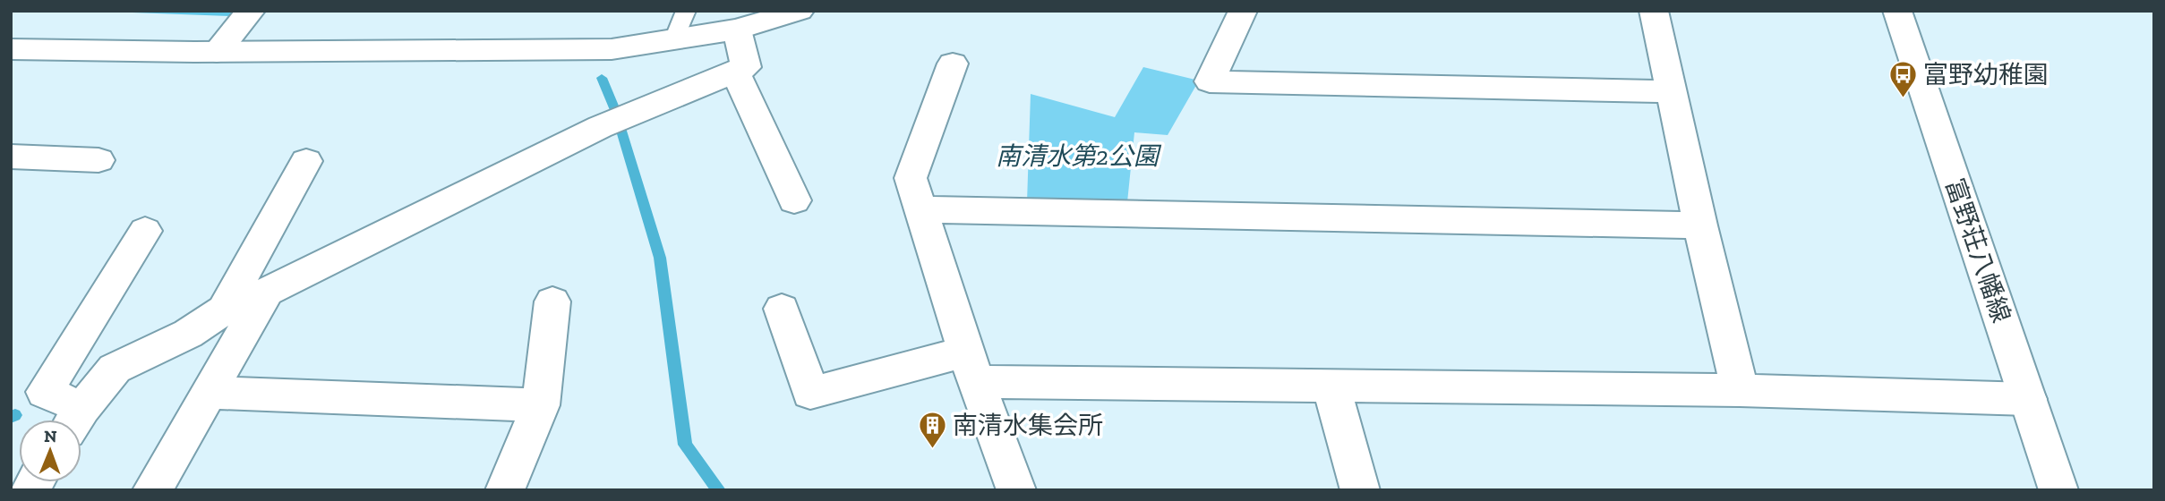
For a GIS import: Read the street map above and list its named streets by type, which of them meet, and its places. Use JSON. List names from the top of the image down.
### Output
{
  "streets": {
    "street": ["富野荘八幡線"]
  },
  "parks": ["南清水第2公園"],
  "places": {
    "bus stop": ["富野幼稚園"],
    "building": ["南清水集会所"]
  },
  "north": "top"
}
